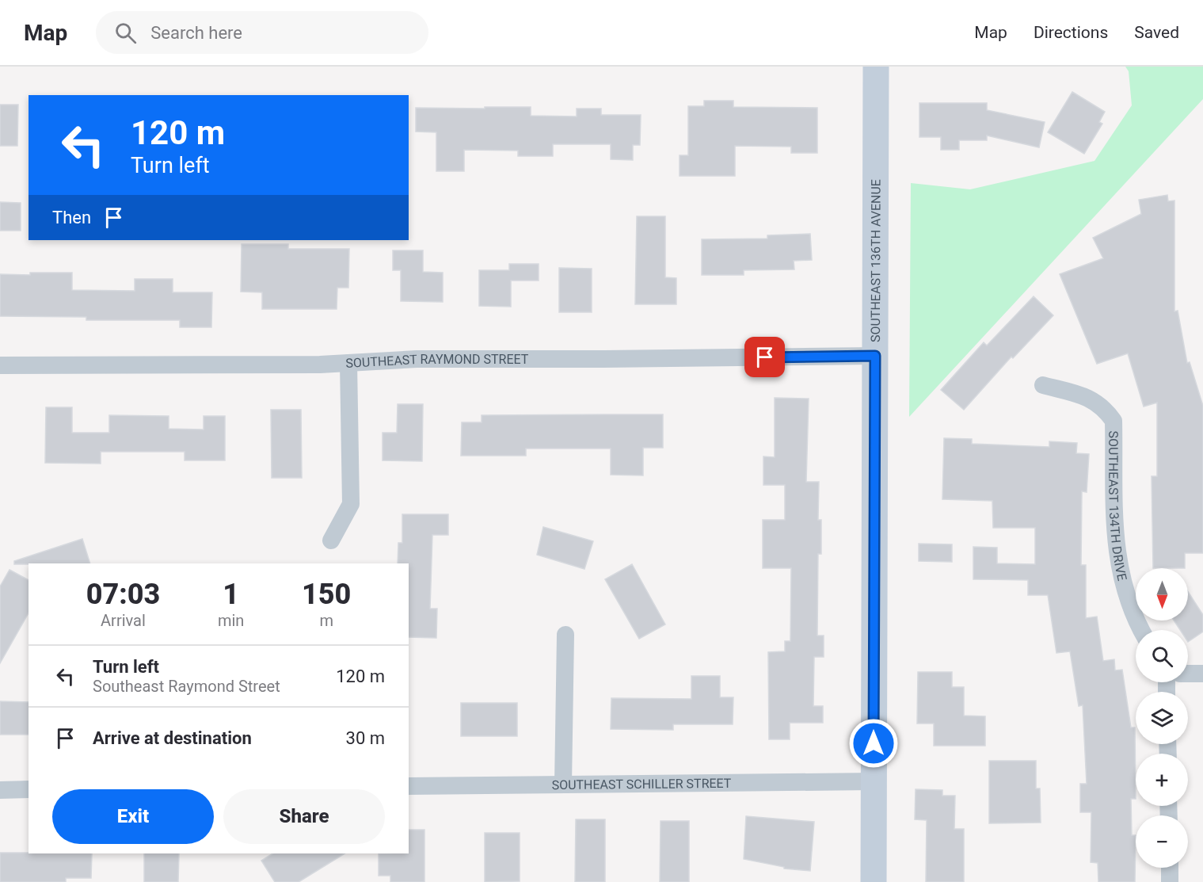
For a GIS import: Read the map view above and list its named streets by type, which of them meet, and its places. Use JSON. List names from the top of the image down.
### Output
{
  "streets": {
    "street": [
      "SOUTHEAST 136TH AVENUE",
      "SOUTHEAST RAYMOND STREET",
      "SOUTHEAST 134TH DRIVE",
      "SOUTHEAST SCHILLER STREET"
    ]
  },
  "crossings": [
    ["SOUTHEAST 136TH AVENUE", "SOUTHEAST RAYMOND STREET"],
    ["SOUTHEAST 136TH AVENUE", "SOUTHEAST SCHILLER STREET"]
  ],
  "north": "bottom",
  "page": {
    "header": "Map",
    "search": "Search here",
    "nav": ["Map", "Directions", "Saved"],
    "turn": ["120 m", "Turn left"],
    "then": "Then",
    "eta": [
      "07:03",
      "Arrival",
      "1",
      "min",
      "150",
      "m"
    ],
    "map_buttons": ["+", "−"],
    "list": [
      {
        "name": "Turn left",
        "note": "Southeast Raymond Street",
        "value": "120 m"
      },
      {
        "name": "Arrive at destination",
        "value": "30 m"
      }
    ],
    "buttons": ["Exit", "Share"]
  }
}
